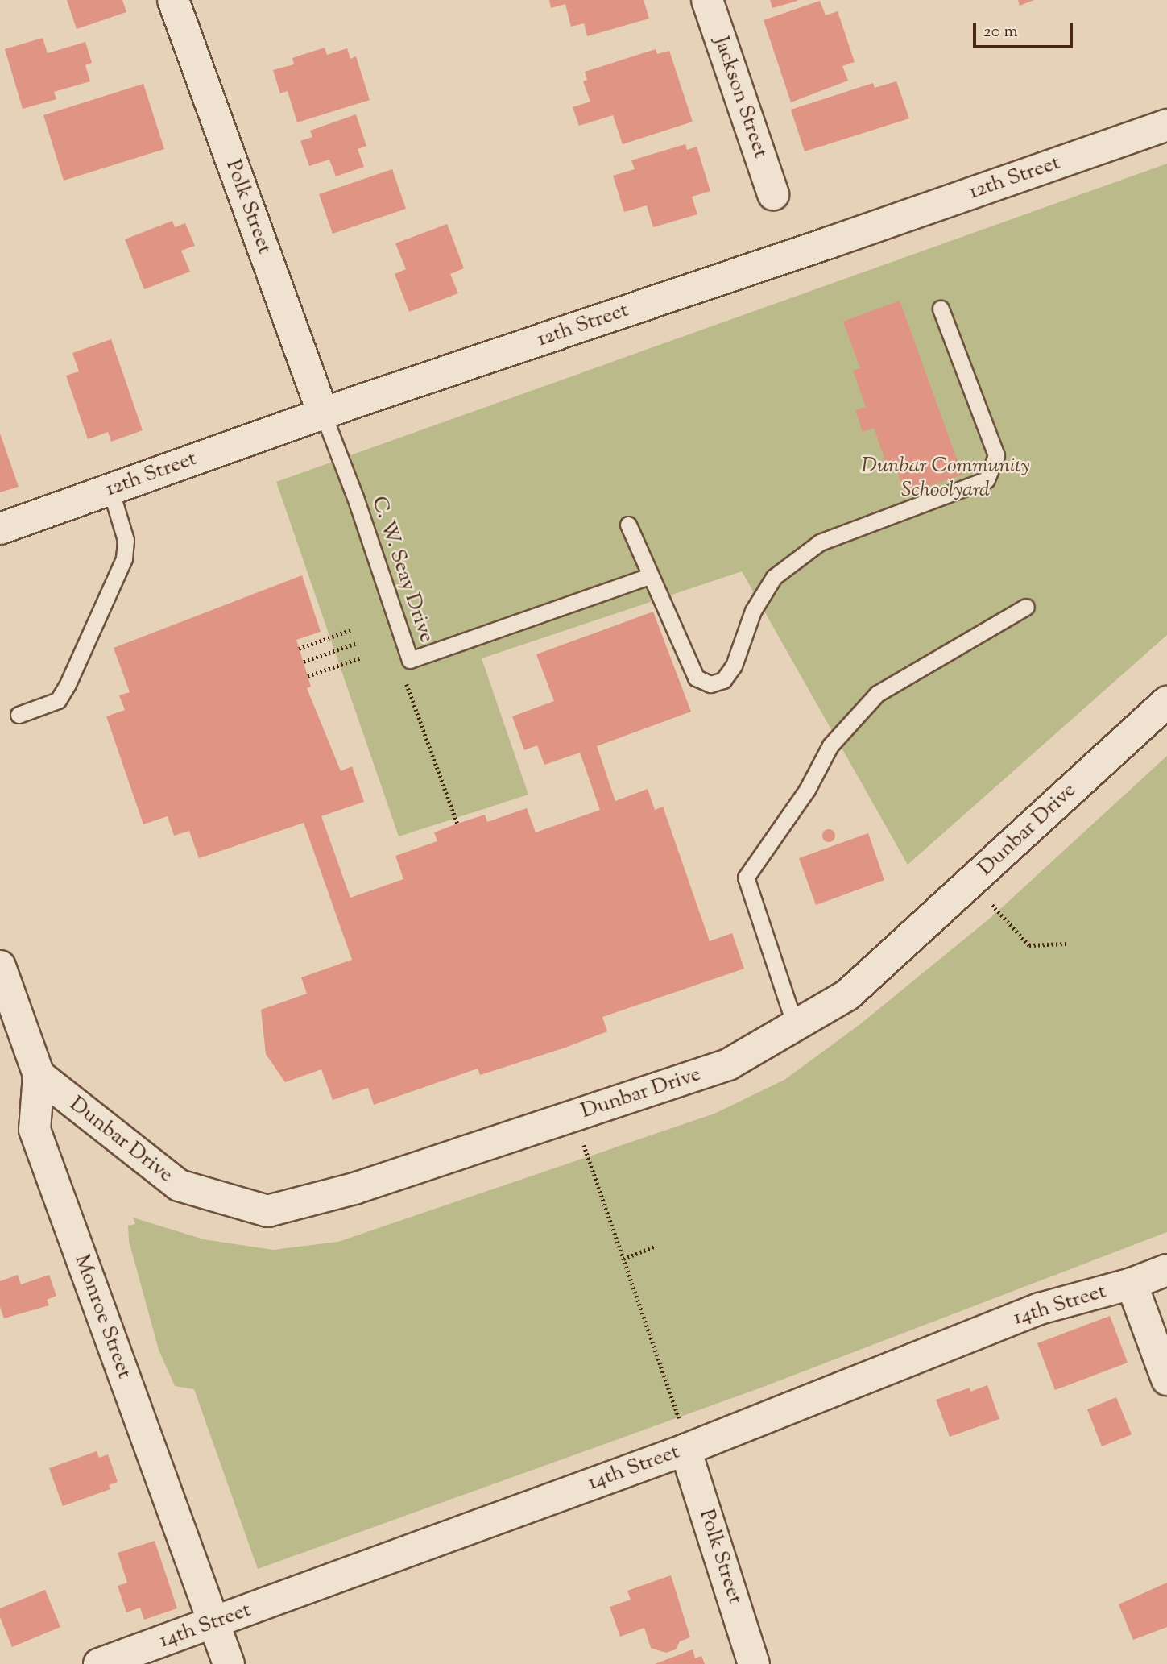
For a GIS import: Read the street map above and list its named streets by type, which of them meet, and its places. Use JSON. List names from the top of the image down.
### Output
{
  "streets": {
    "street": [
      "Jackson Street",
      "12th Street",
      "Polk Street",
      "Dunbar Drive",
      "14th Street",
      "Monroe Street"
    ],
    "lane": ["C. W. Seay Drive"]
  },
  "crossings": [
    ["12th Street", "Polk Street"],
    ["12th Street", "C. W. Seay Drive"],
    ["Polk Street", "C. W. Seay Drive"],
    ["Polk Street", "14th Street"],
    ["Dunbar Drive", "Monroe Street"],
    ["14th Street", "Monroe Street"]
  ],
  "parks": ["Dunbar Community Schoolyard"],
  "scale_bar": "20 m"
}
